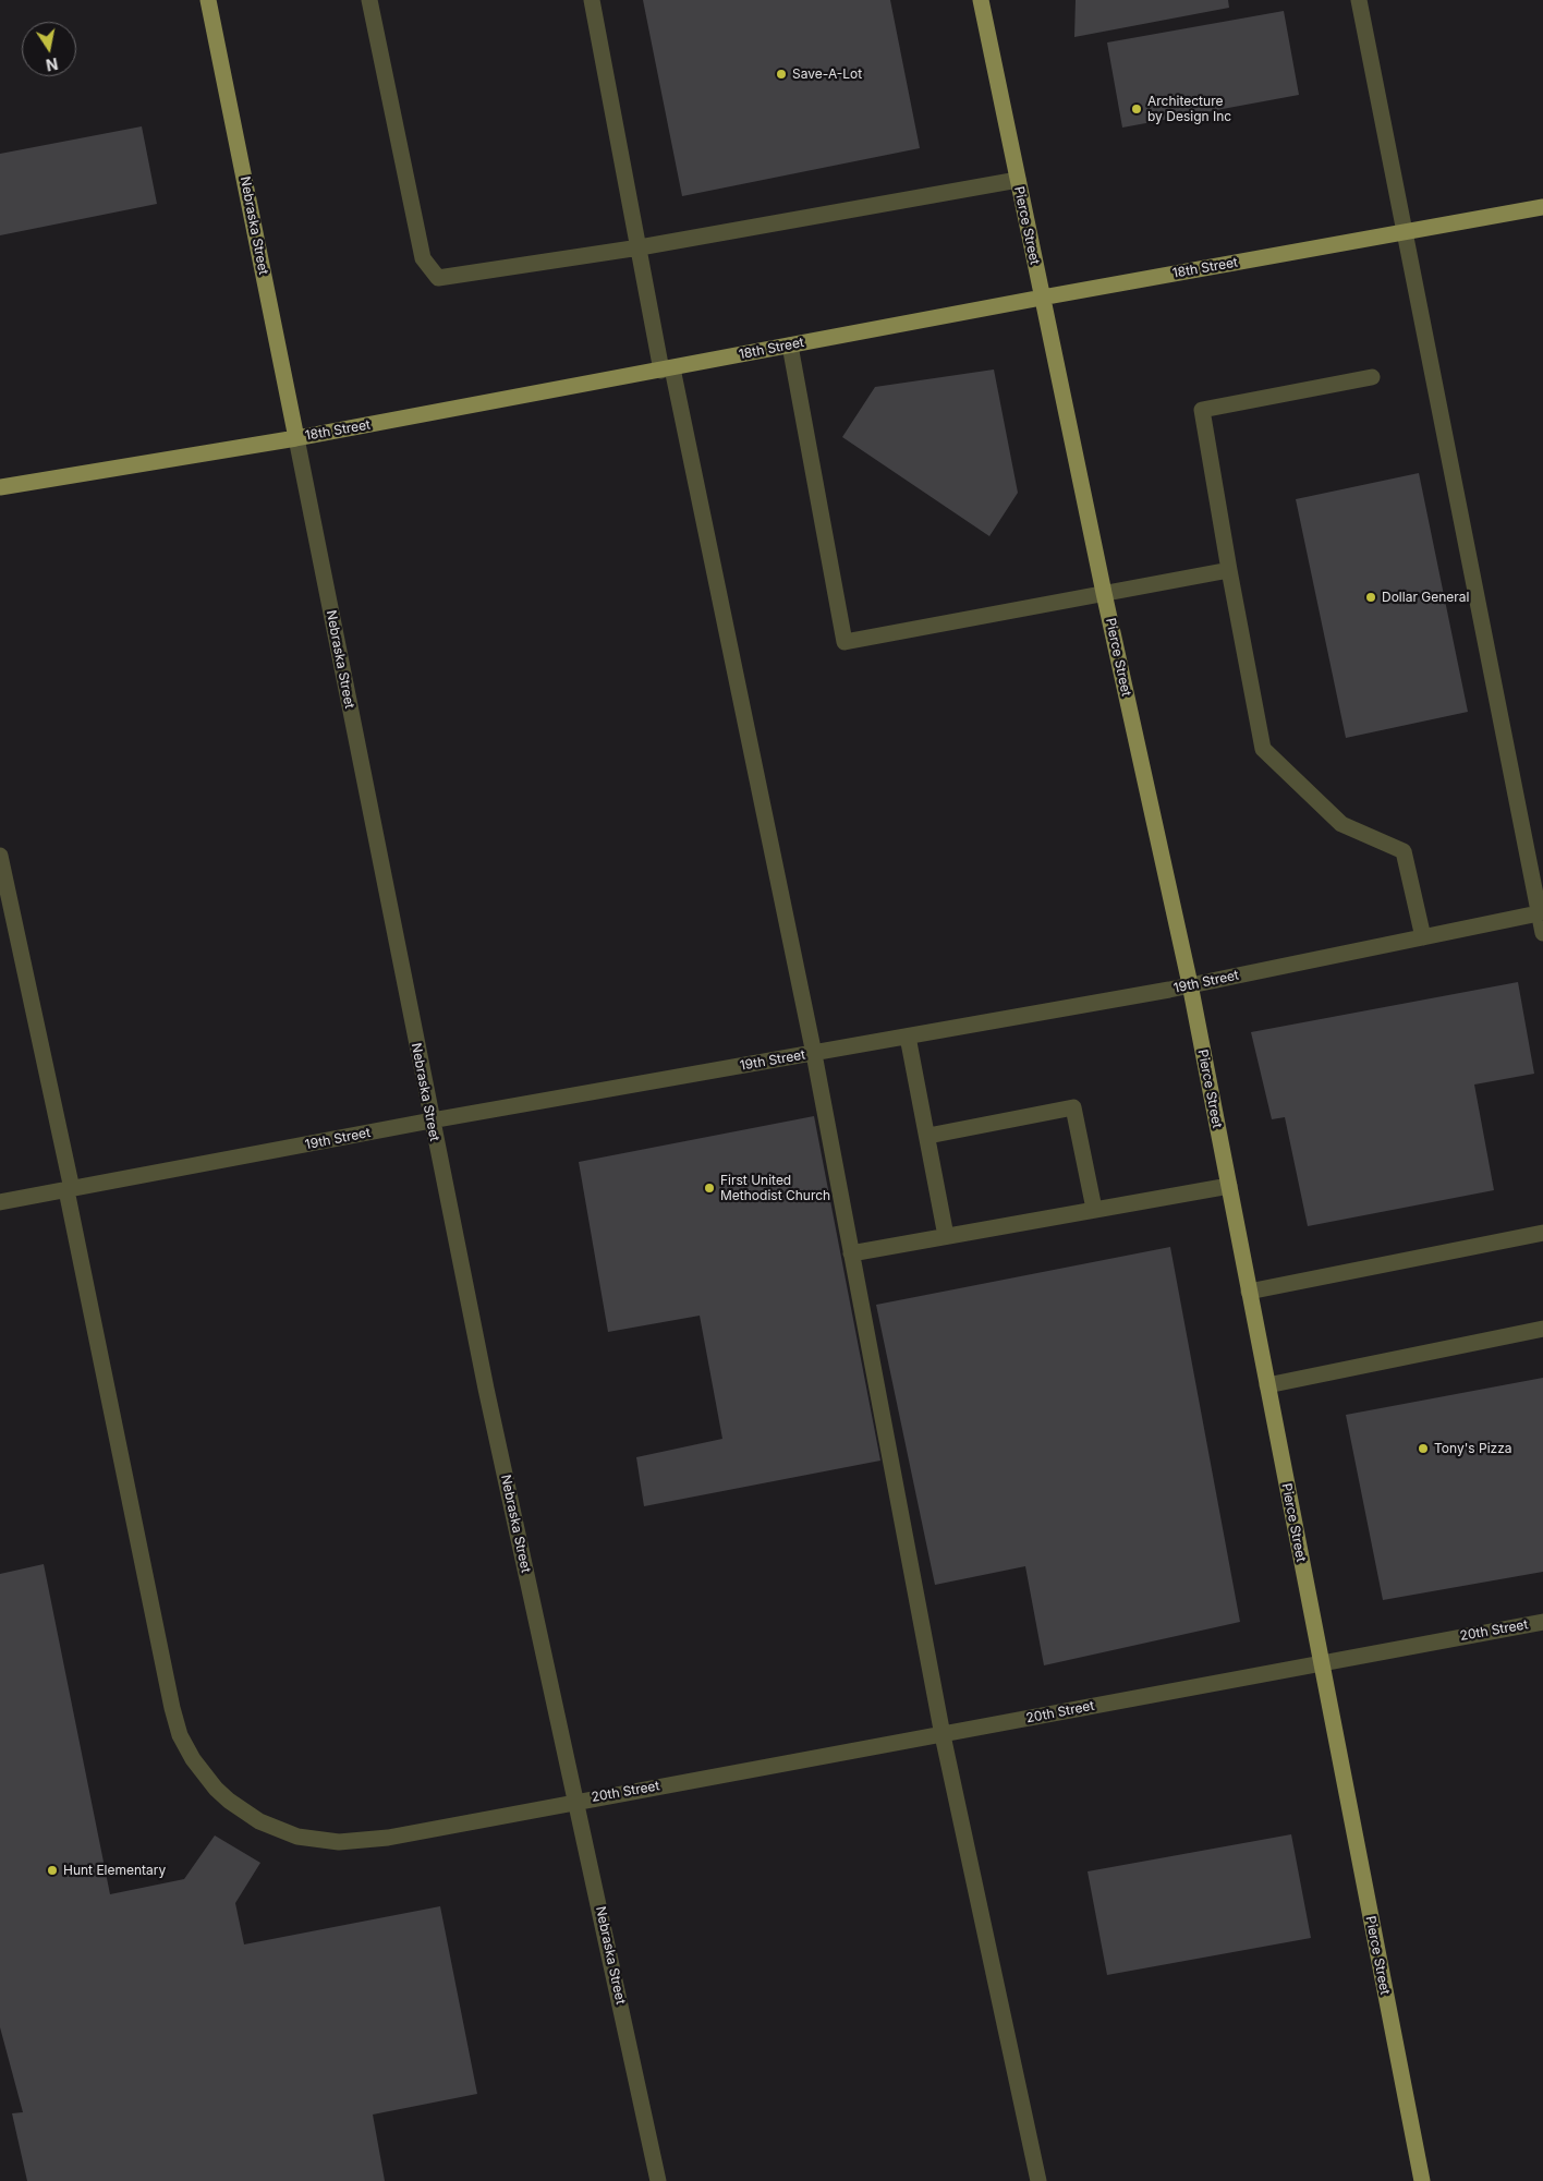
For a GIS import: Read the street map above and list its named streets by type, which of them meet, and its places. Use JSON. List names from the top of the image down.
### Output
{
  "streets": {
    "main road": ["Nebraska Street", "Pierce Street", "18th Street"],
    "street": ["19th Street", "20th Street"]
  },
  "crossings": [
    ["Nebraska Street", "18th Street"],
    ["Nebraska Street", "19th Street"],
    ["Nebraska Street", "20th Street"],
    ["Pierce Street", "18th Street"],
    ["Pierce Street", "19th Street"],
    ["Pierce Street", "20th Street"],
    ["19th Street", "20th Street"]
  ],
  "places": [
    "Save-A-Lot",
    "Architecture by Design Inc",
    "Dollar General",
    "First United Methodist Church",
    "Tony's Pizza",
    "Hunt Elementary"
  ],
  "north": "bottom"
}
